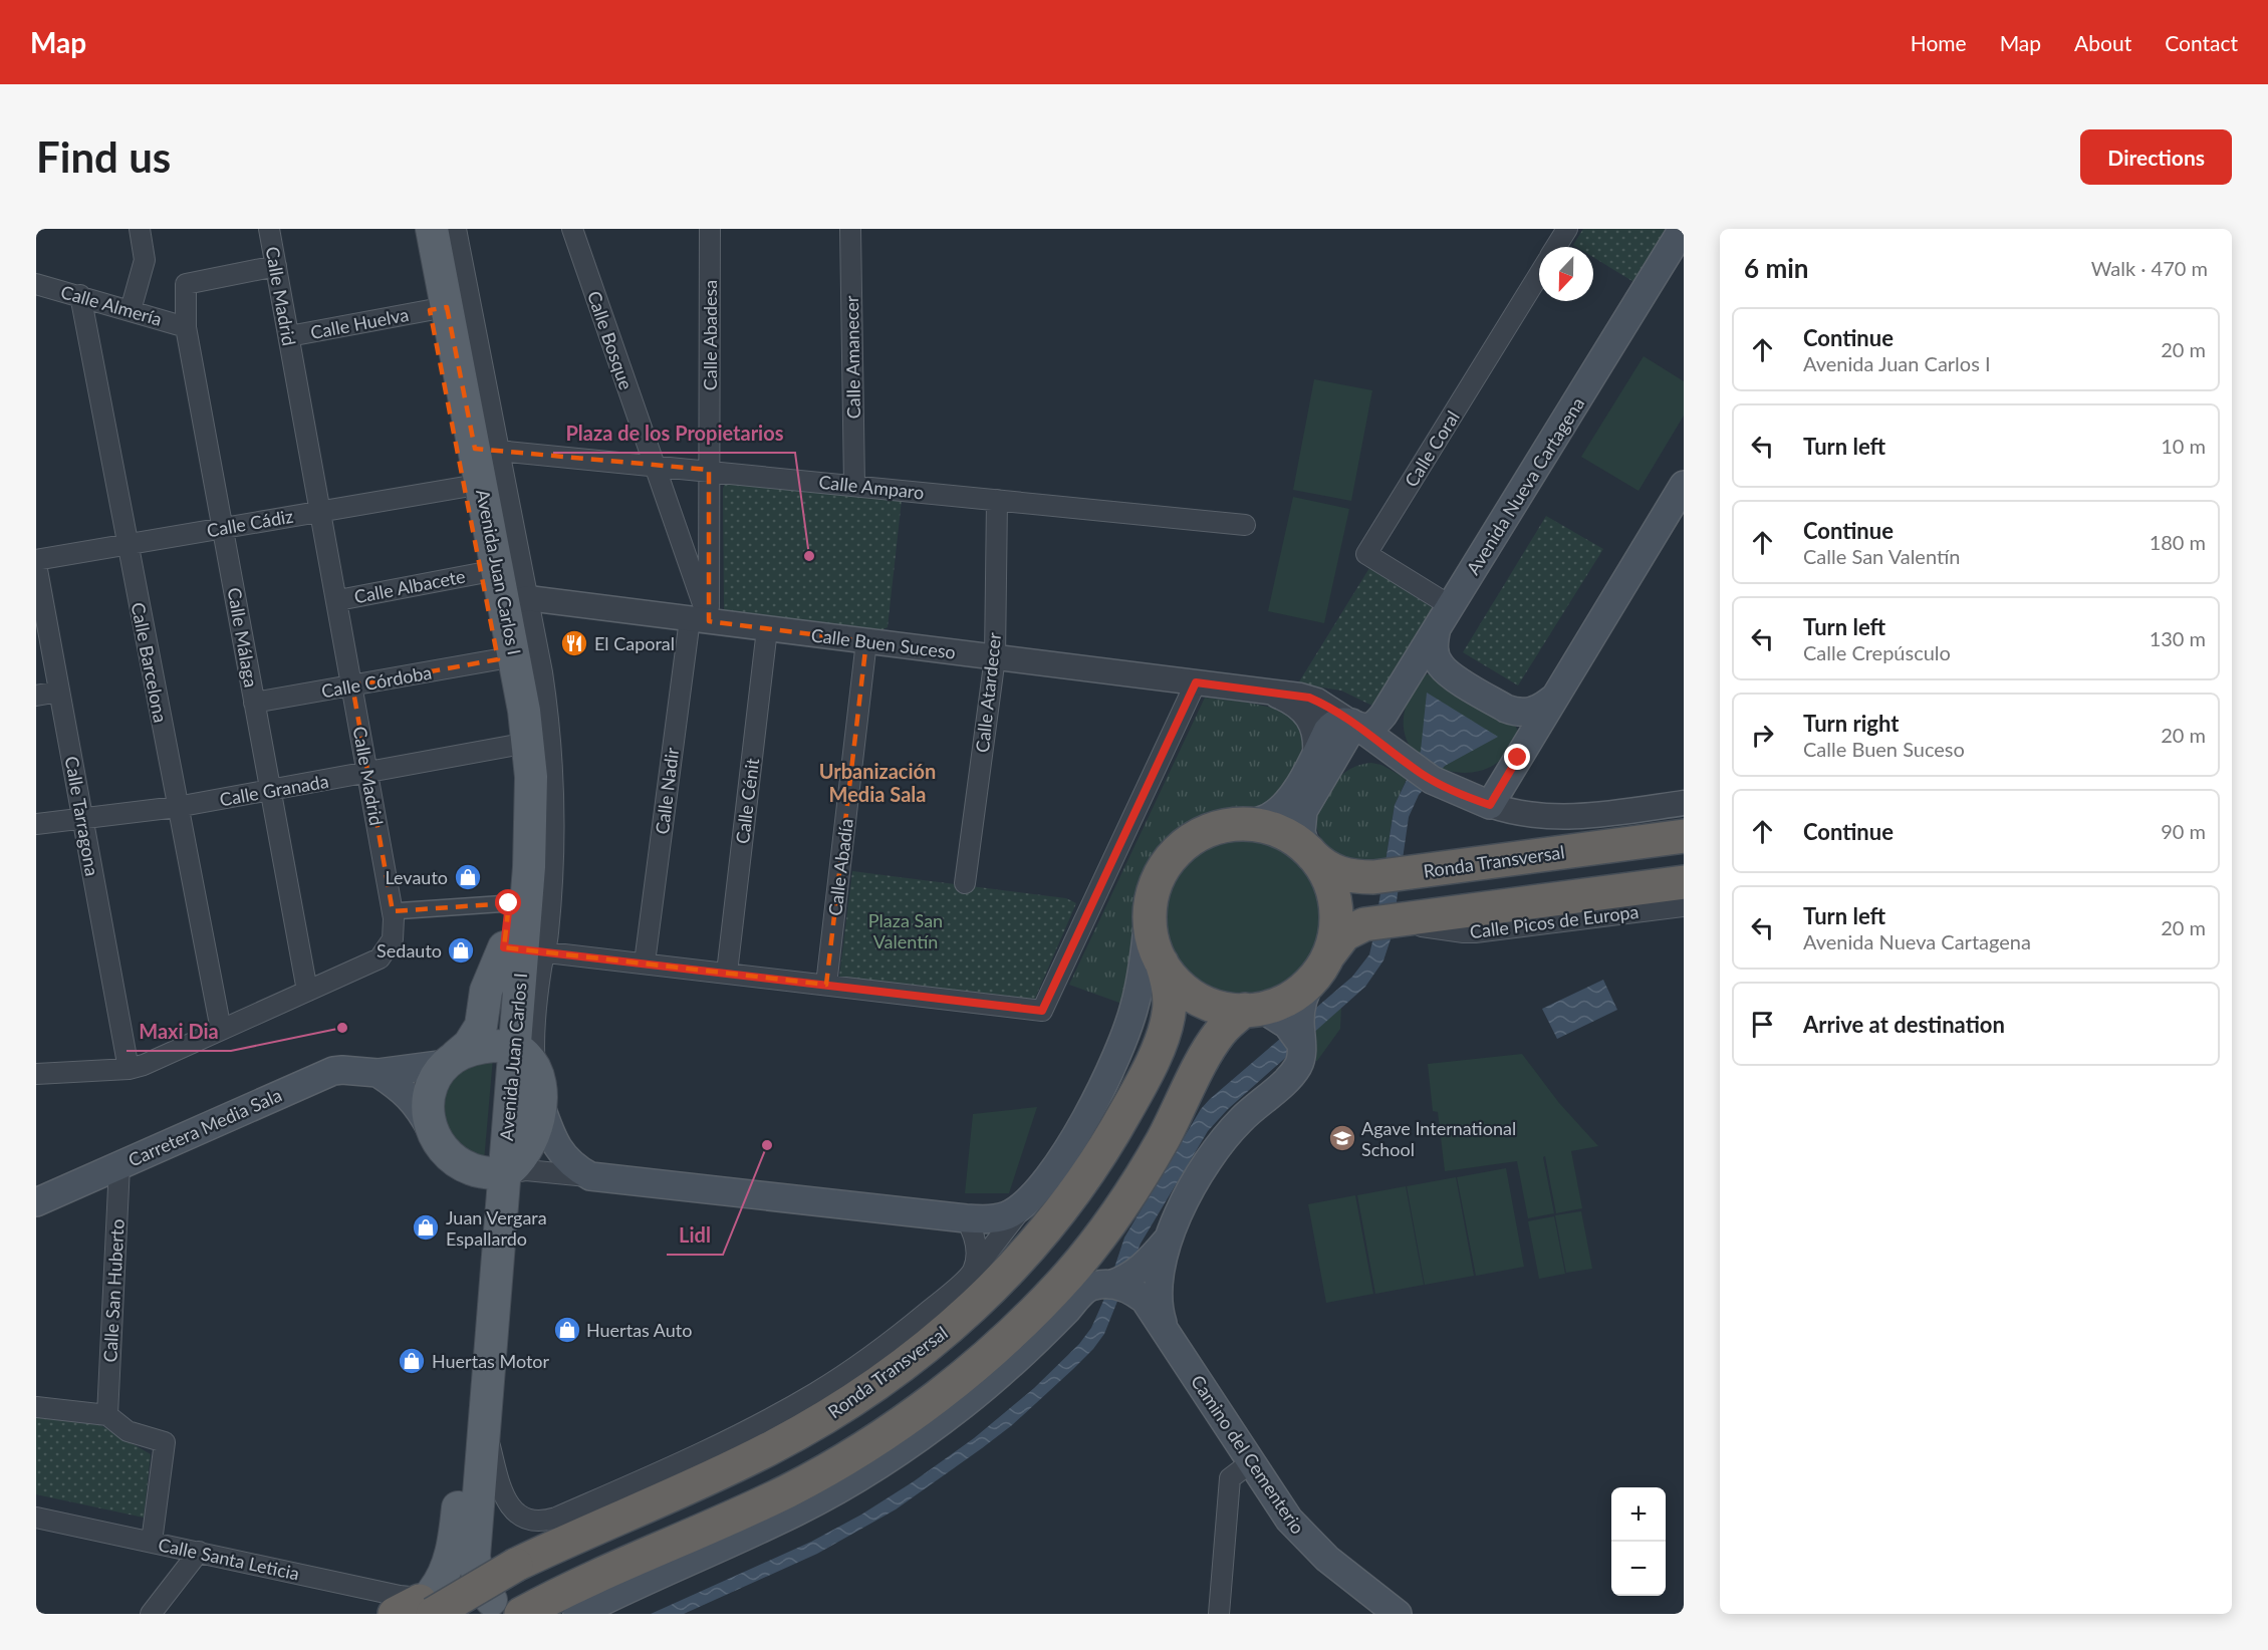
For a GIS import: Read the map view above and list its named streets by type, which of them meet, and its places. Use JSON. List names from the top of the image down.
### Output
{
  "streets": {
    "highway": ["Ronda Transversal"],
    "main road": [
      "Avenida Nueva Cartagena",
      "Avenida Juan Carlos I",
      "Carretera Media Sala",
      "Camino del Cementerio"
    ],
    "street": [
      "Calle Madrid",
      "Calle Almería",
      "Calle Huelva",
      "Calle Abadesa",
      "Calle Bosque",
      "Calle Amanecer",
      "Calle Coral",
      "Calle Amparo",
      "Calle Cádiz",
      "Calle Albacete",
      "Calle Málaga",
      "Calle Buen Suceso",
      "Calle Barcelona",
      "Calle Córdoba",
      "Calle Atardecer",
      "Calle Granada",
      "Calle Nadir",
      "Calle Cénit",
      "Calle Tarragona",
      "Calle Abadía",
      "Calle Picos de Europa",
      "Calle San Huberto",
      "Calle Santa Leticia"
    ]
  },
  "crossings": [
    ["Calle Madrid", "Calle Huelva"],
    ["Calle Madrid", "Calle Cádiz"],
    ["Calle Madrid", "Calle Albacete"],
    ["Calle Madrid", "Calle Málaga"],
    ["Calle Madrid", "Calle Barcelona"],
    ["Calle Madrid", "Calle Córdoba"],
    ["Calle Madrid", "Calle Granada"],
    ["Calle Madrid", "Calle Tarragona"],
    ["Calle Almería", "Calle Málaga"],
    ["Calle Almería", "Calle Barcelona"],
    ["Calle Huelva", "Avenida Juan Carlos I"],
    ["Calle Abadesa", "Calle Bosque"],
    ["Calle Abadesa", "Calle Amparo"],
    ["Calle Abadesa", "Calle Buen Suceso"],
    ["Calle Abadesa", "Calle Nadir"],
    ["Calle Bosque", "Calle Amparo"],
    ["Calle Bosque", "Calle Buen Suceso"],
    ["Calle Bosque", "Calle Nadir"],
    ["Calle Amanecer", "Calle Amparo"],
    ["Calle Coral", "Avenida Nueva Cartagena"],
    ["Avenida Nueva Cartagena", "Calle Buen Suceso"],
    ["Calle Amparo", "Avenida Juan Carlos I"],
    ["Calle Amparo", "Calle Atardecer"],
    ["Calle Cádiz", "Avenida Juan Carlos I"],
    ["Calle Cádiz", "Calle Málaga"],
    ["Calle Cádiz", "Calle Barcelona"],
    ["Calle Cádiz", "Calle Tarragona"],
    ["Avenida Juan Carlos I", "Calle Albacete"],
    ["Avenida Juan Carlos I", "Calle Buen Suceso"],
    ["Avenida Juan Carlos I", "Calle Córdoba"],
    ["Avenida Juan Carlos I", "Calle Granada"],
    ["Avenida Juan Carlos I", "Ronda Transversal"],
    ["Avenida Juan Carlos I", "Calle Santa Leticia"],
    ["Calle Málaga", "Calle Córdoba"],
    ["Calle Málaga", "Calle Granada"],
    ["Calle Buen Suceso", "Calle Atardecer"],
    ["Calle Buen Suceso", "Calle Nadir"],
    ["Calle Buen Suceso", "Calle Cénit"],
    ["Calle Buen Suceso", "Calle Abadía"],
    ["Calle Barcelona", "Calle Granada"],
    ["Calle Granada", "Calle Tarragona"],
    ["Ronda Transversal", "Calle Santa Leticia"],
    ["Carretera Media Sala", "Calle San Huberto"]
  ],
  "districts": ["Urbanización Media Sala"],
  "parks": ["Plaza San Valentín"],
  "places": {
    "other": ["Plaza de los Propietarios", "Maxi Dia", "Lidl"],
    "restaurant": ["El Caporal"],
    "shop": [
      "Levauto",
      "Sedauto",
      "Juan Vergara Espallardo",
      "Huertas Auto",
      "Huertas Motor"
    ],
    "school or university": ["Agave International School"]
  },
  "north": "bottom",
  "page": {
    "header": "Map",
    "nav": [
      "Home",
      "Map",
      "About",
      "Contact"
    ],
    "buttons": "Directions",
    "title": "Find us",
    "heading": ["6 min", "Walk · 470 m"],
    "list": [
      ["Continue", "Avenida Juan Carlos I", "20 m"],
      ["Turn left", "10 m"],
      ["Continue", "Calle San Valentín", "180 m"],
      ["Turn left", "Calle Crepúsculo", "130 m"],
      ["Turn right", "Calle Buen Suceso", "20 m"],
      ["Continue", "90 m"],
      ["Turn left", "Avenida Nueva Cartagena", "20 m"],
      "Arrive at destination"
    ],
    "map_buttons": ["+", "−"]
  }
}
